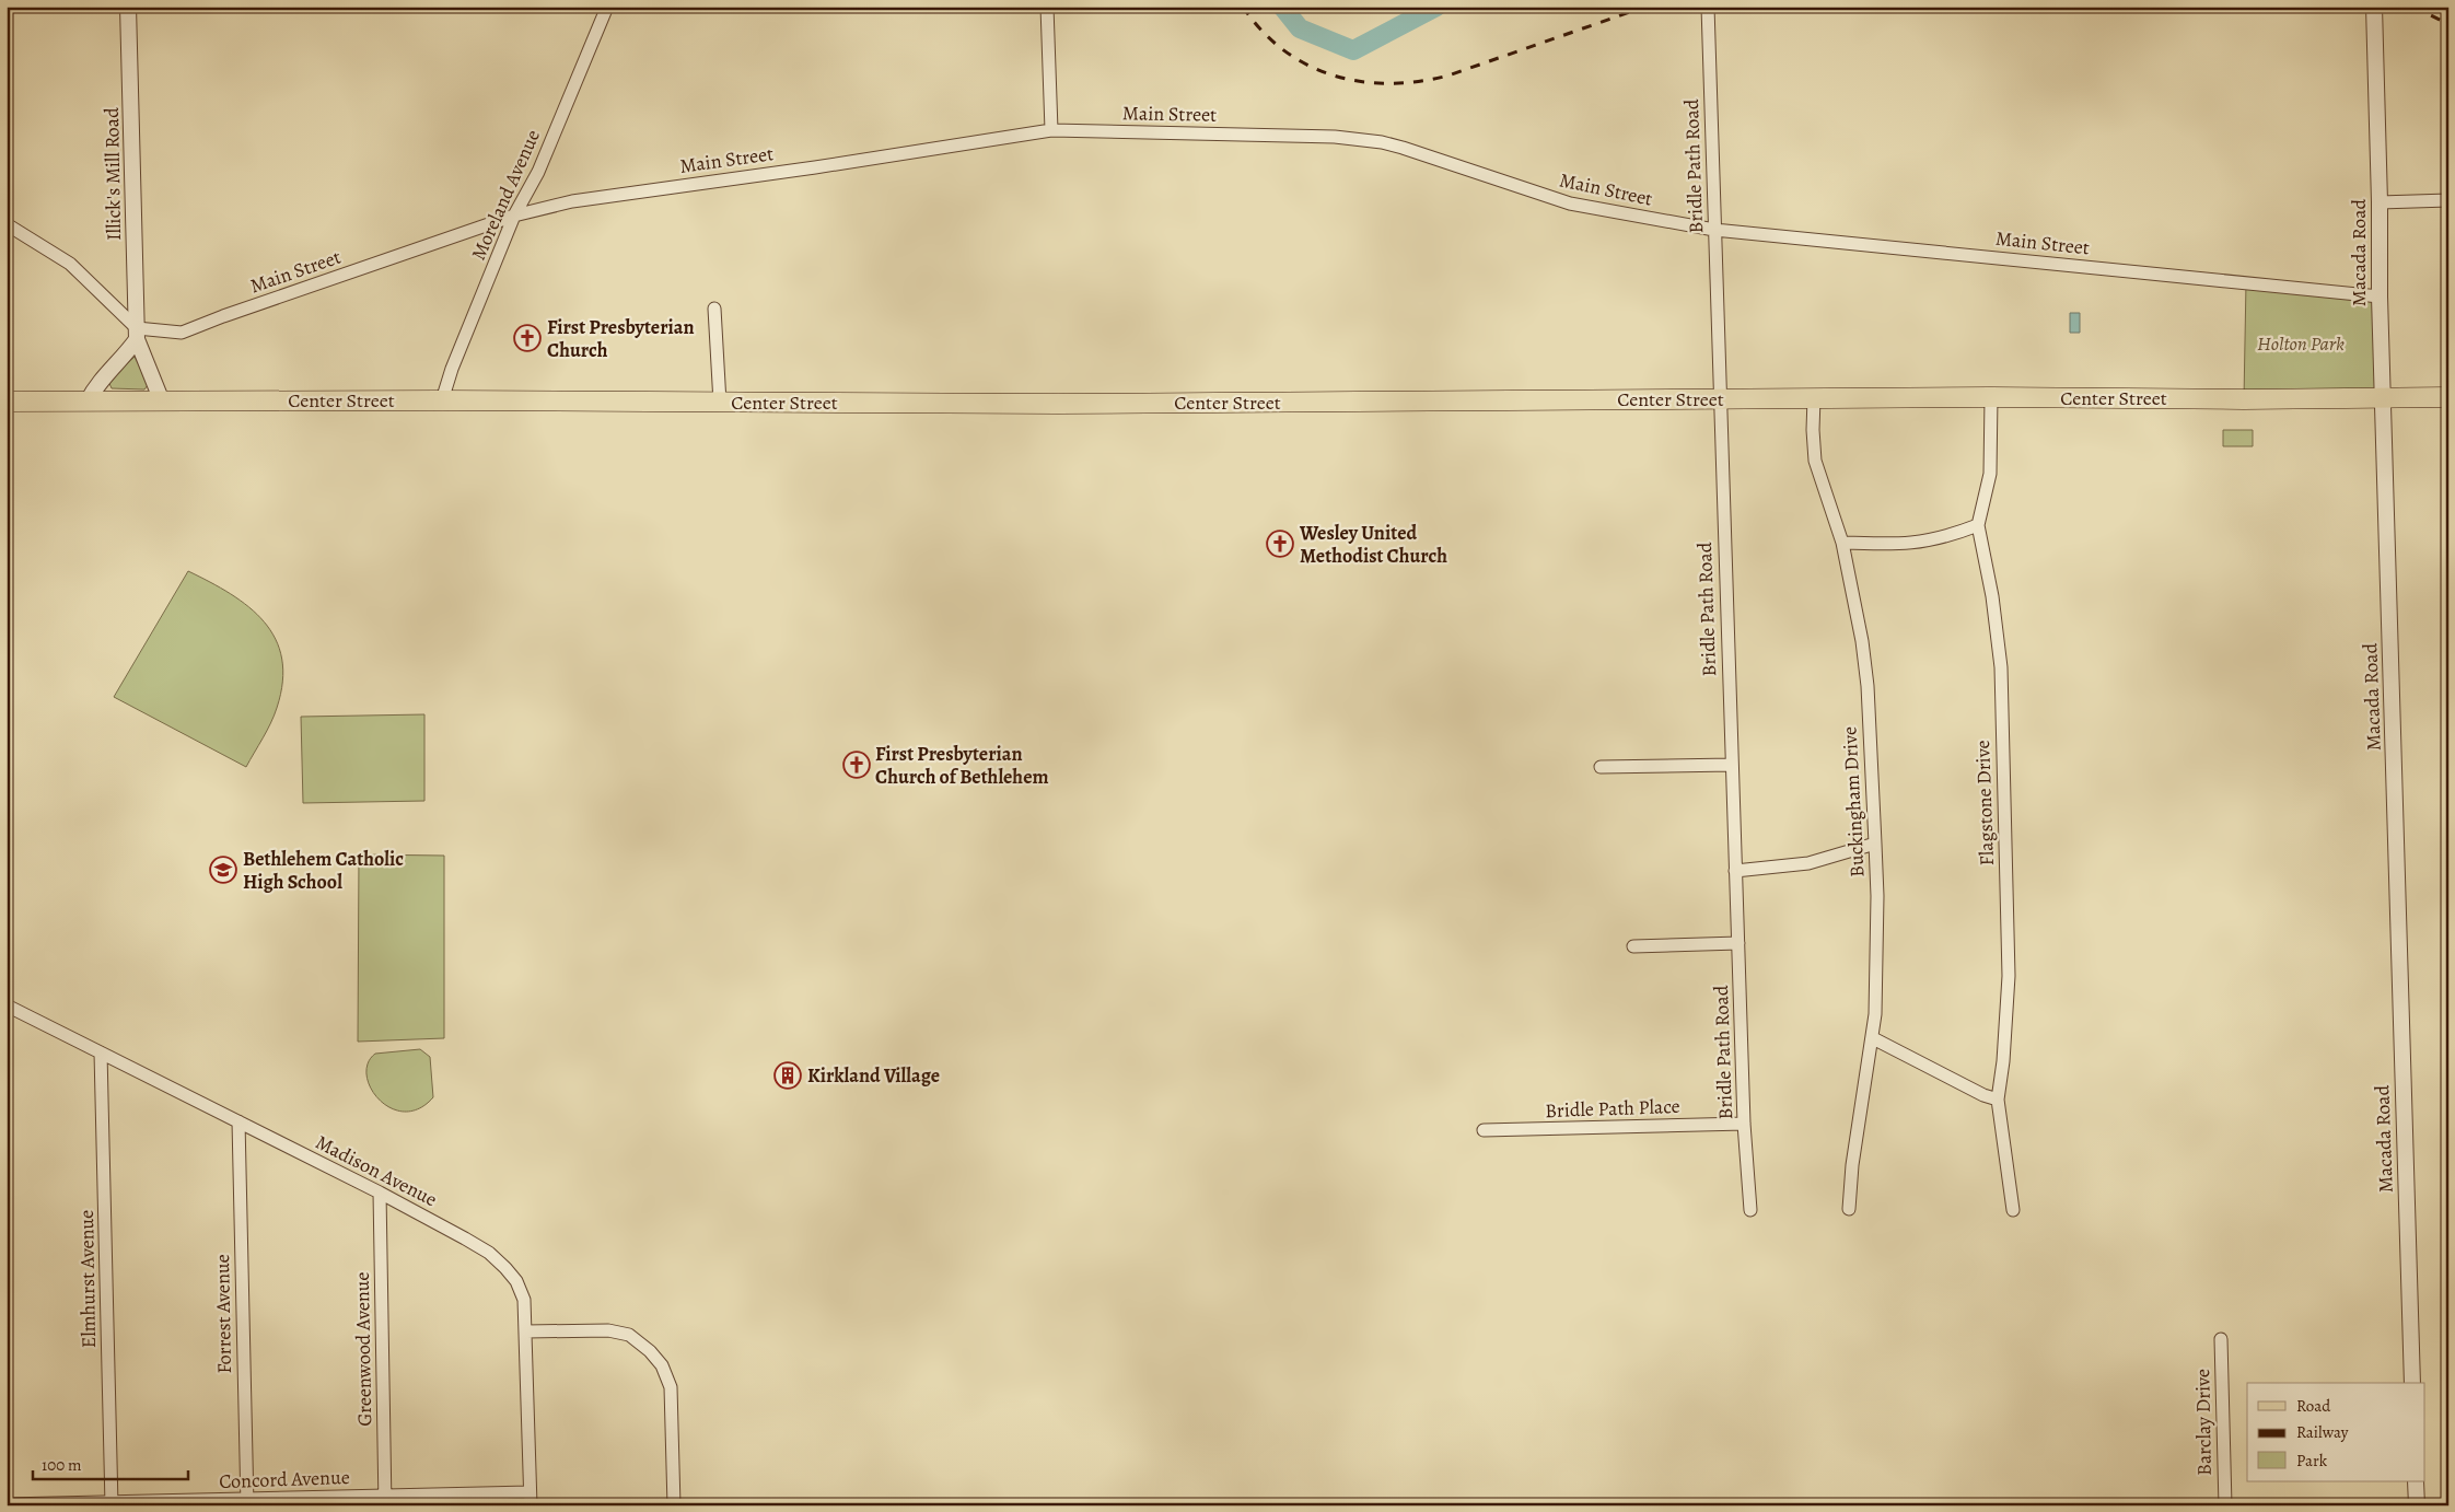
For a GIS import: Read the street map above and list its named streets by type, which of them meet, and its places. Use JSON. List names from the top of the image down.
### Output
{
  "streets": {
    "main road": ["Center Street"],
    "street": [
      "Main Street",
      "Bridle Path Road",
      "Illick's Mill Road",
      "Moreland Avenue",
      "Macada Road",
      "Buckingham Drive",
      "Flagstone Drive",
      "Bridle Path Place",
      "Madison Avenue",
      "Elmhurst Avenue",
      "Forrest Avenue",
      "Greenwood Avenue",
      "Barclay Drive",
      "Concord Avenue"
    ]
  },
  "crossings": [
    ["Main Street", "Bridle Path Road"],
    ["Main Street", "Illick's Mill Road"],
    ["Main Street", "Moreland Avenue"],
    ["Main Street", "Macada Road"],
    ["Bridle Path Road", "Center Street"],
    ["Bridle Path Road", "Bridle Path Place"],
    ["Illick's Mill Road", "Center Street"],
    ["Moreland Avenue", "Center Street"],
    ["Macada Road", "Center Street"],
    ["Center Street", "Buckingham Drive"],
    ["Center Street", "Flagstone Drive"],
    ["Madison Avenue", "Elmhurst Avenue"],
    ["Madison Avenue", "Forrest Avenue"],
    ["Madison Avenue", "Greenwood Avenue"],
    ["Madison Avenue", "Concord Avenue"],
    ["Elmhurst Avenue", "Concord Avenue"],
    ["Forrest Avenue", "Concord Avenue"],
    ["Greenwood Avenue", "Concord Avenue"]
  ],
  "parks": ["Holton Park"],
  "places": {
    "church": ["First Presbyterian Church", "Wesley United Methodist Church", "First Presbyterian Church of Bethlehem"],
    "school or university": ["Bethlehem Catholic High School"],
    "building": ["Kirkland Village"]
  },
  "legend": ["Road", "Railway", "Park"],
  "scale_bar": "100 m"
}
